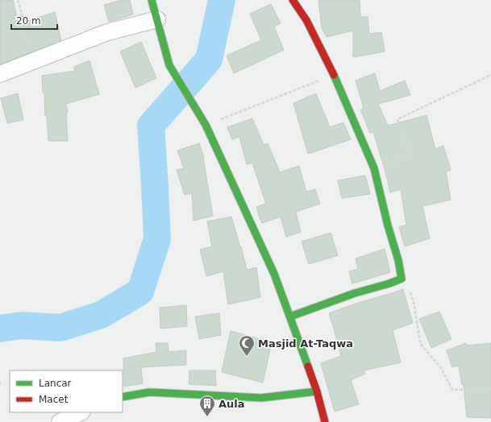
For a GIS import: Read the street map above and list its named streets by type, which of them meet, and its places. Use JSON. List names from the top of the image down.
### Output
{
  "places": {
    "mosque": ["Masjid At-Taqwa"],
    "building": ["Aula"]
  },
  "legend": ["Lancar", "Macet"],
  "scale_bar": "20 m"
}
